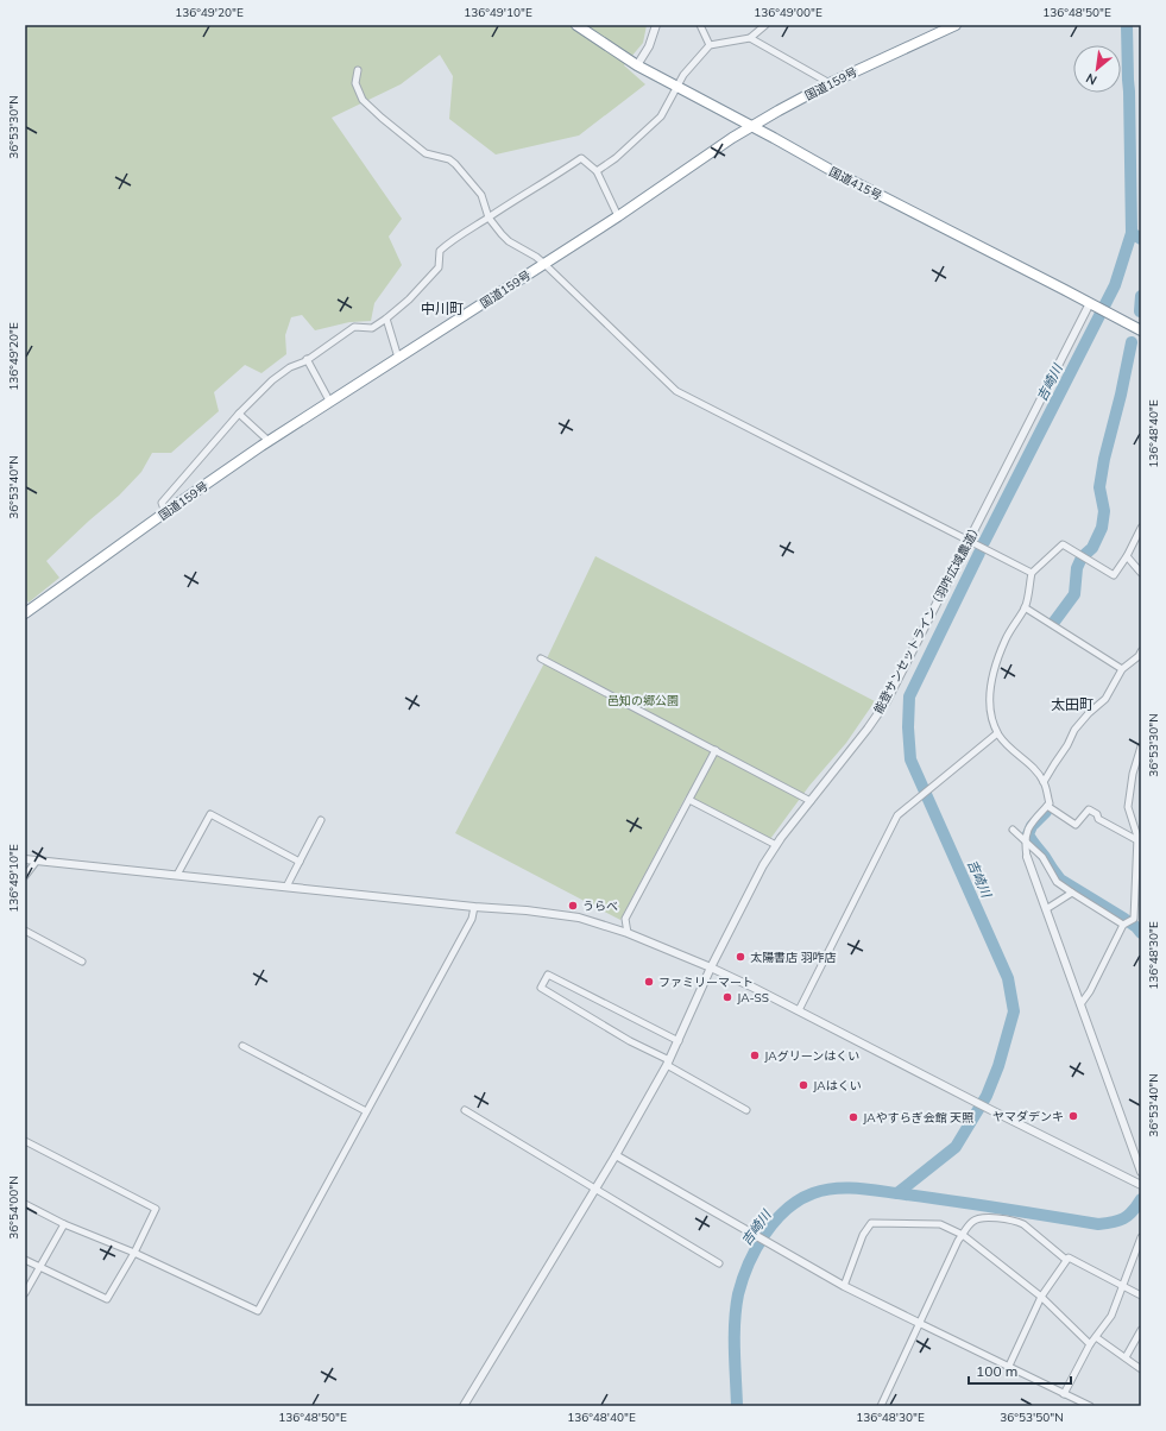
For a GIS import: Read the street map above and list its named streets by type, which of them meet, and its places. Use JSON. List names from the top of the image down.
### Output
{
  "streets": {
    "highway": ["国道159号", "国道415号"],
    "street": ["能登サンセットライン（羽咋広域農道）"]
  },
  "crossings": [
    ["国道159号", "国道415号"],
    ["国道415号", "能登サンセットライン（羽咋広域農道）"]
  ],
  "districts": ["中川町", "太田町"],
  "water": ["吉崎川"],
  "parks": ["邑知の郷公園"],
  "places": [
    "うらべ",
    "太陽書店 羽咋店",
    "ファミリーマート",
    "JA-SS",
    "JAグリーンはくい",
    "JAはくい",
    "ヤマダデンキ",
    "JAやすらぎ会館 天照"
  ],
  "scale_bar": "100 m",
  "north": "bottom left",
  "coordinates": [
    "136°49'20\"E",
    "136°49'10\"E",
    "136°49'00\"E",
    "136°48'50\"E",
    "36°53'30\"N",
    "136°48'40\"E",
    "36°53'40\"N",
    "136°48'30\"E",
    "36°54'00\"N",
    "36°53'50\"N"
  ]
}
